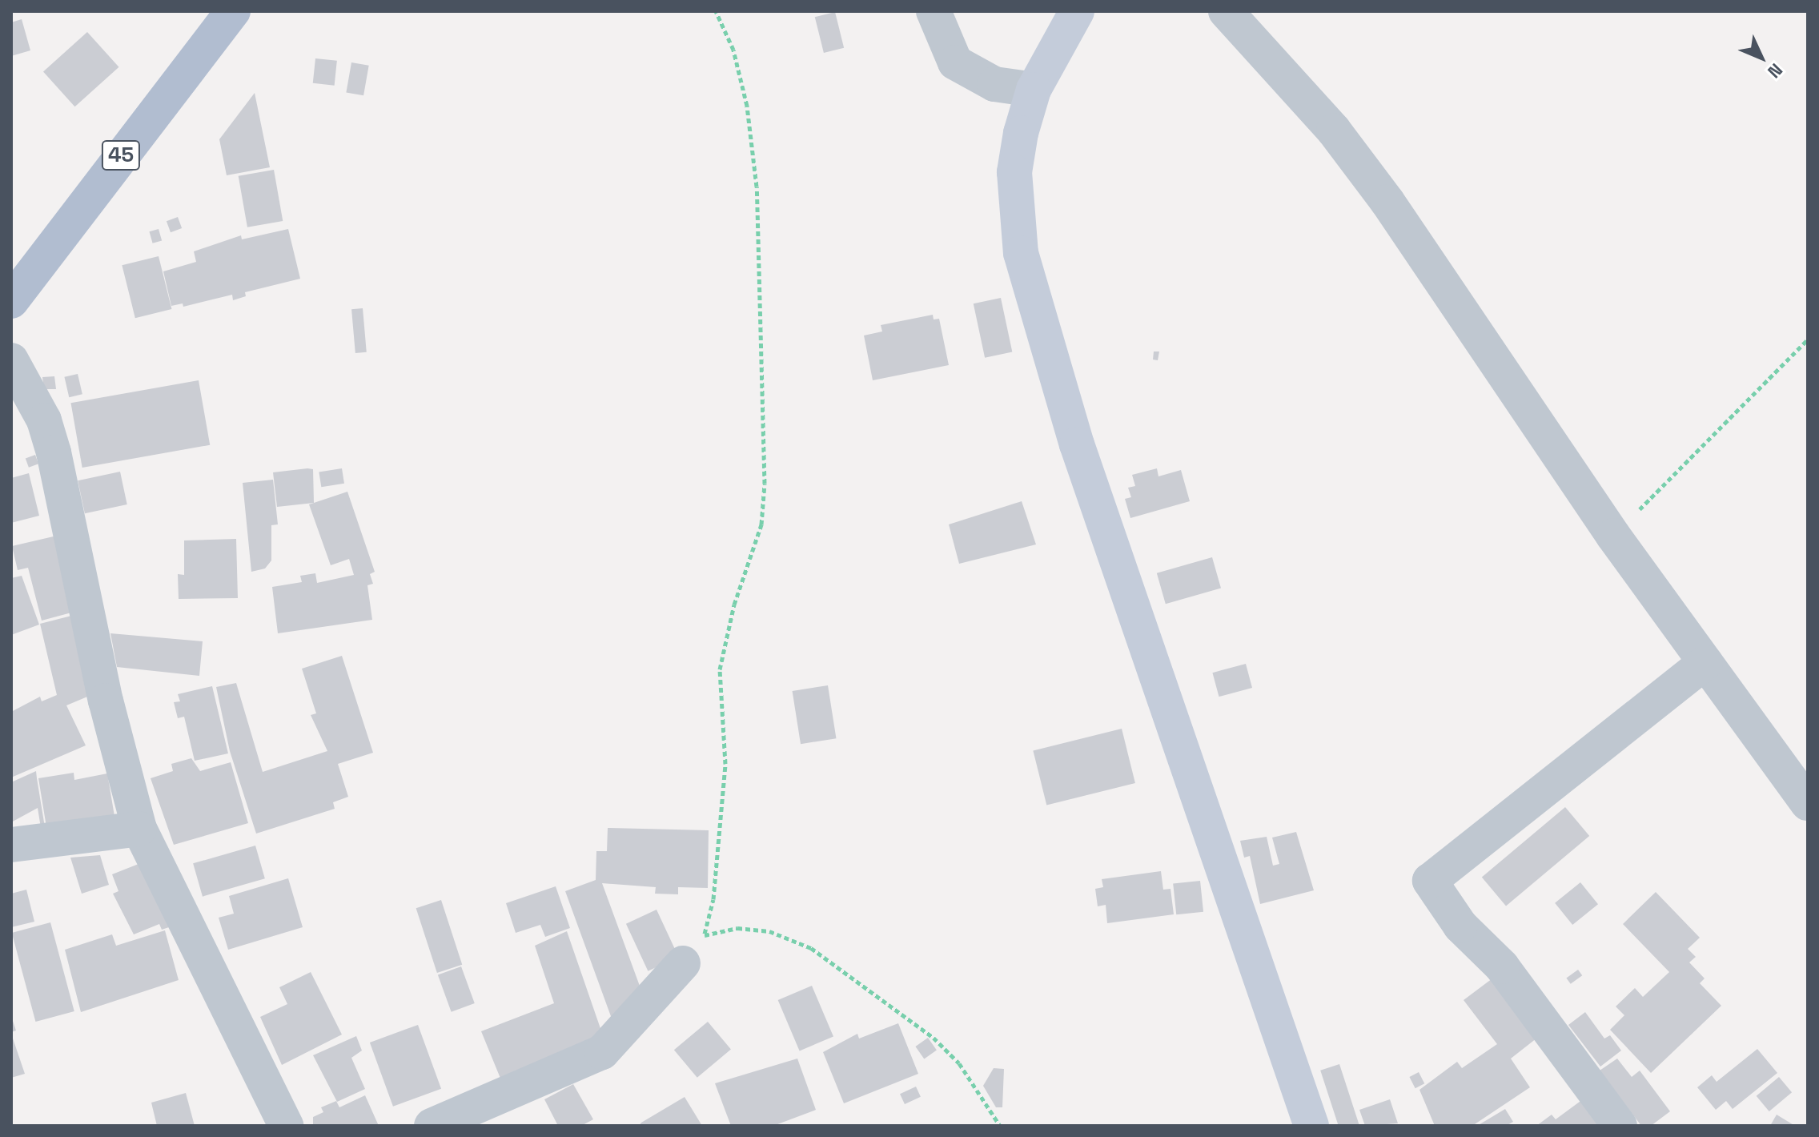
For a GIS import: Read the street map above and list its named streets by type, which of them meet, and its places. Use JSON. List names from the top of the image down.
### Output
{
  "streets": {
    "main road": ["45"]
  },
  "north": "bottom right"
}
